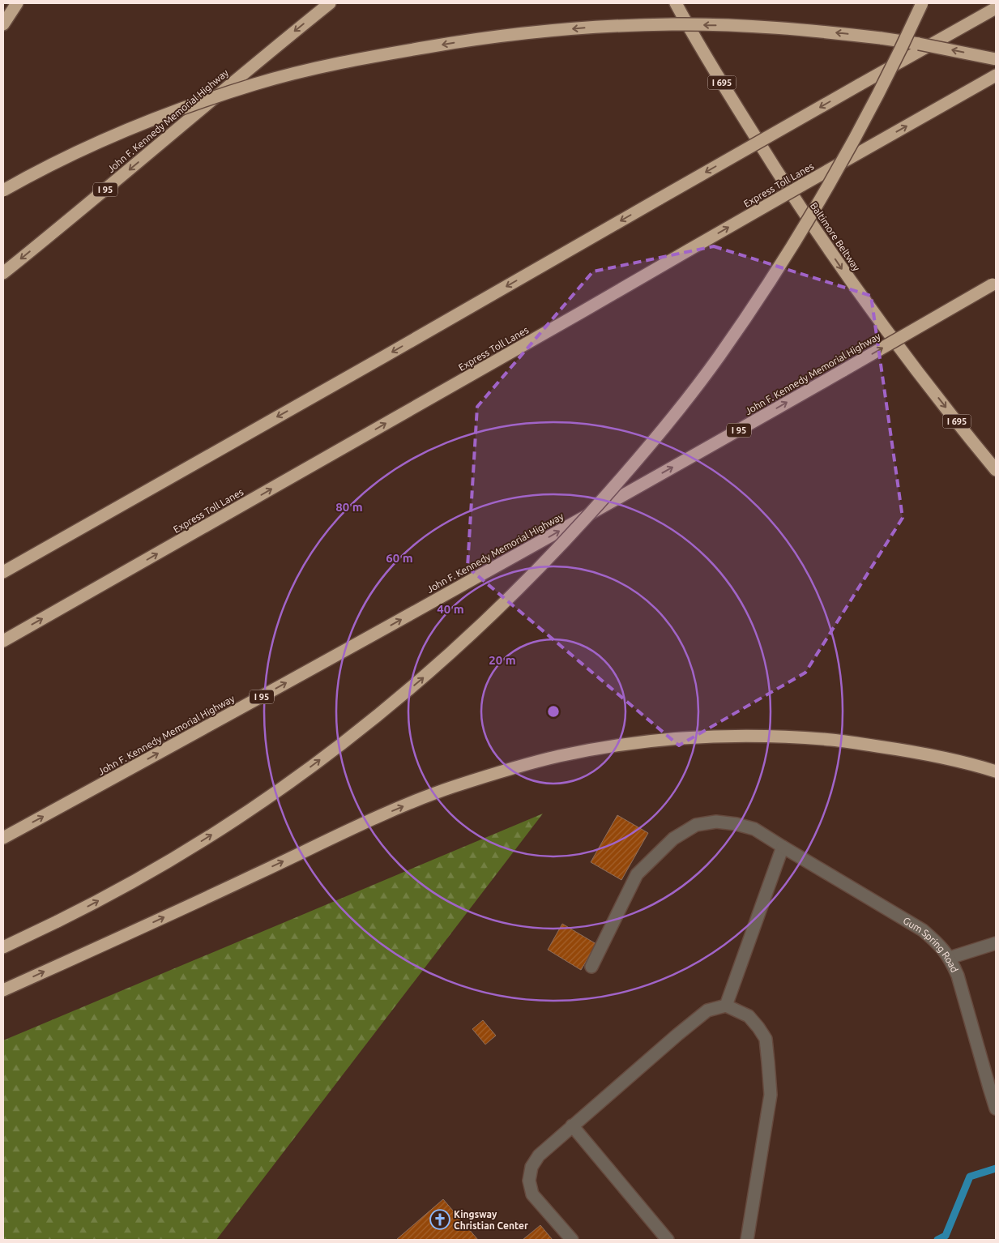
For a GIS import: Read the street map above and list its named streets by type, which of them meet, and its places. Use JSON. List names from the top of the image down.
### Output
{
  "streets": {
    "highway": [
      "I 695",
      "John F. Kennedy Memorial Highway",
      "Express Toll Lanes",
      "I 95",
      "Baltimore Beltway"
    ],
    "street": ["Gum Spring Road"]
  },
  "one_way": ["Baltimore Beltway"],
  "places": {
    "church": ["Kingsway Christian Center"]
  },
  "rings": [
    "80 m",
    "60 m",
    "40 m",
    "20 m"
  ]
}
